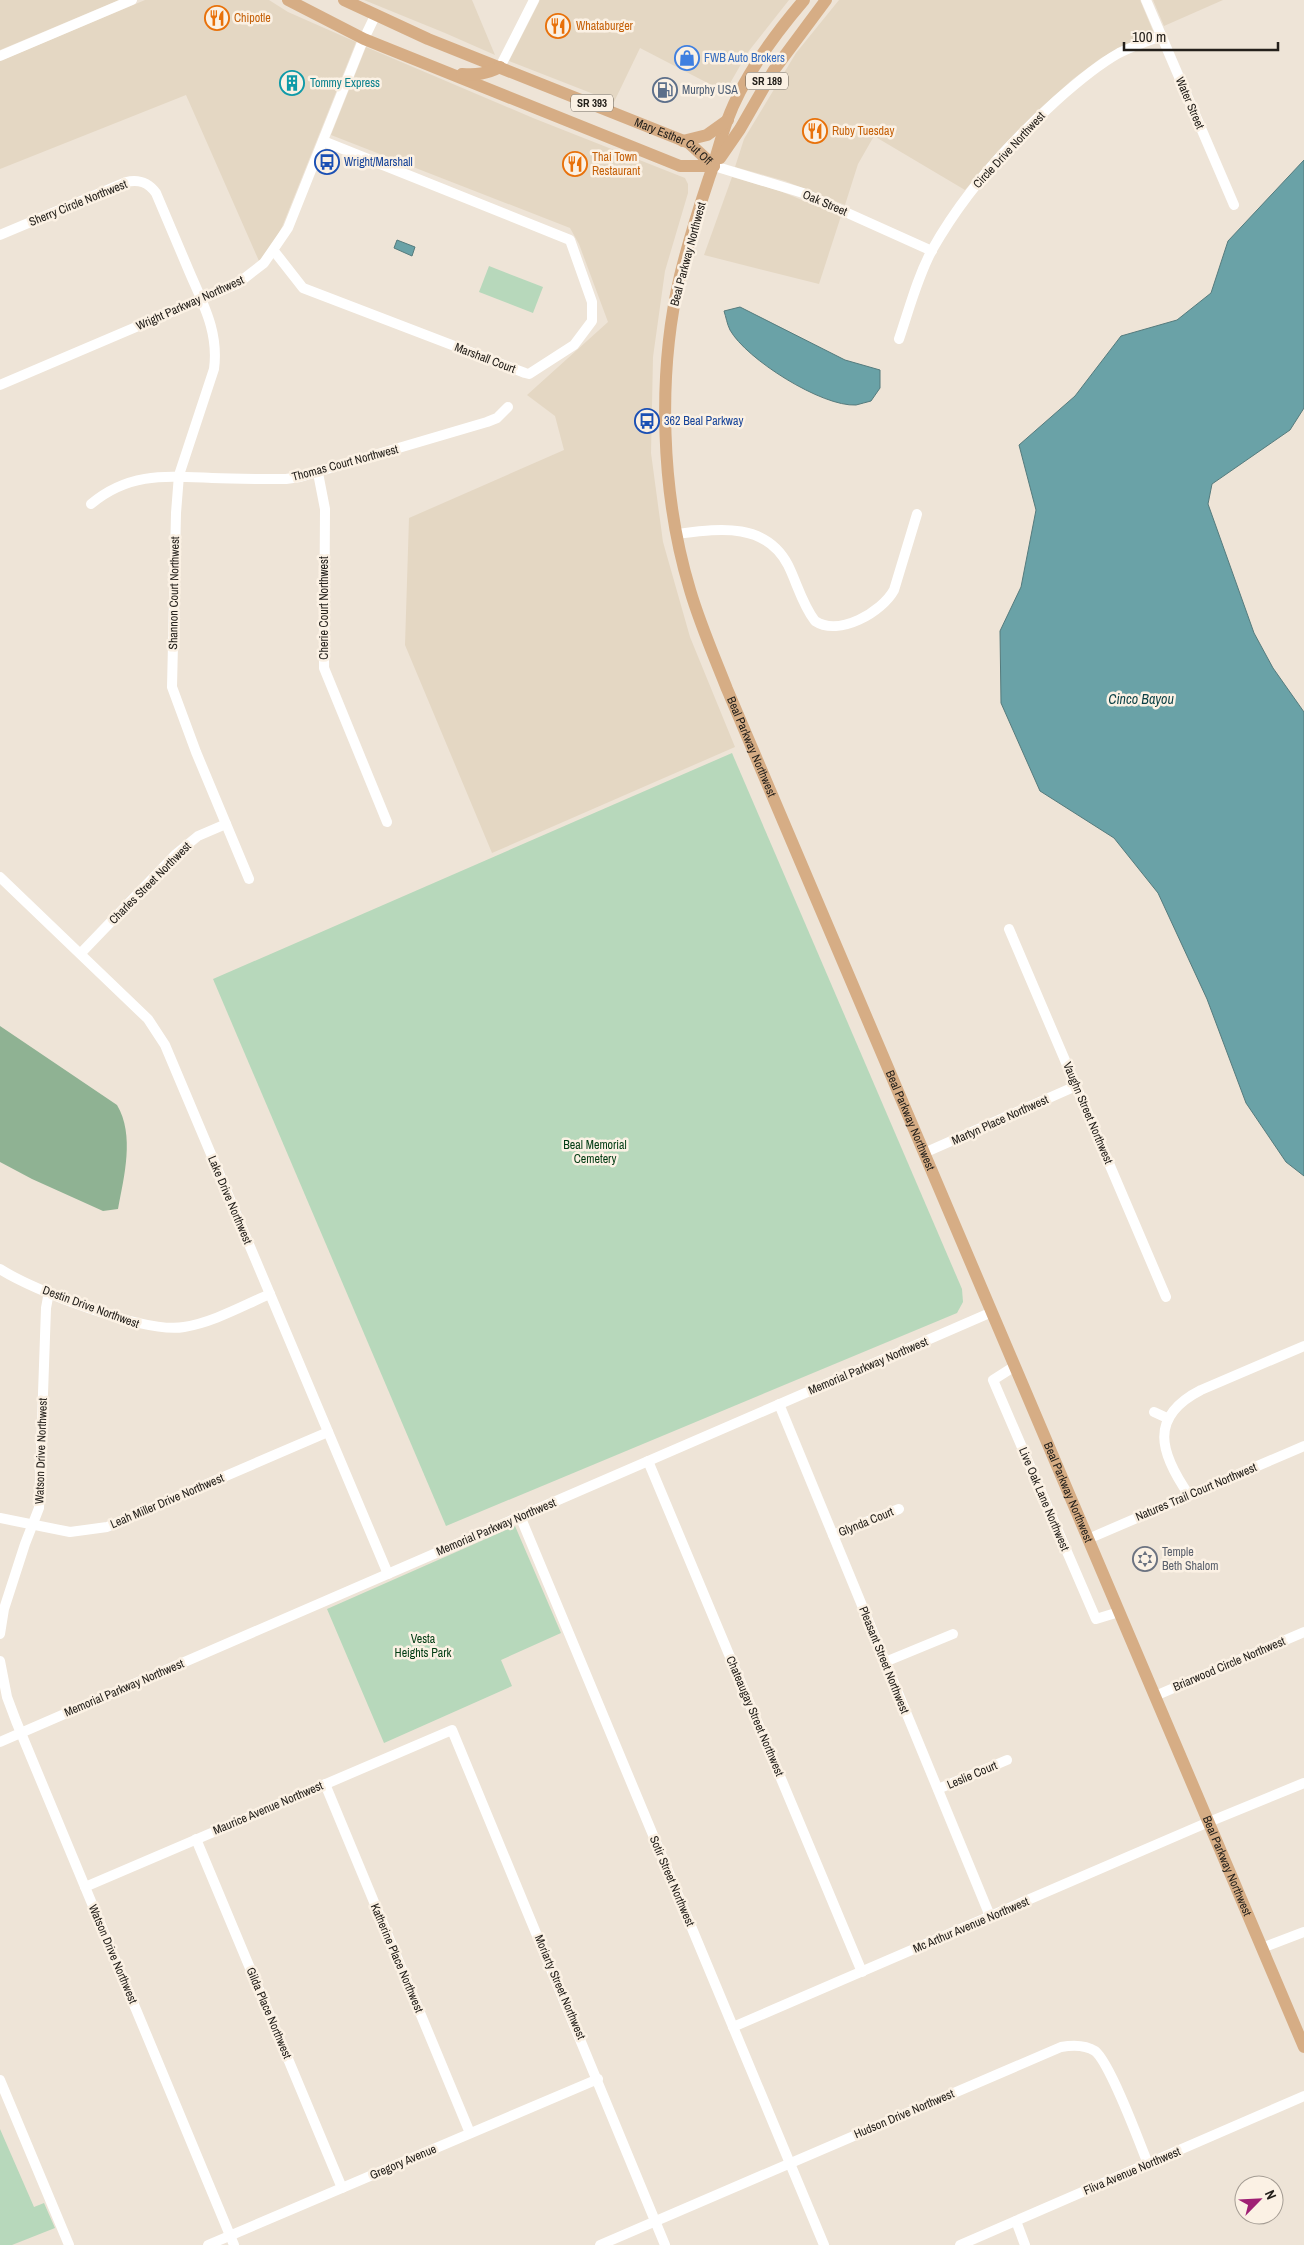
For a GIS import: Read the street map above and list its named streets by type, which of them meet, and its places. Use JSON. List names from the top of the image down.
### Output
{
  "streets": {
    "main road": [
      "SR 189",
      "SR 393",
      "Mary Esther Cut Off",
      "Beal Parkway Northwest"
    ],
    "street": [
      "Water Street",
      "Circle Drive Northwest",
      "Sherry Circle Northwest",
      "Oak Street",
      "Wright Parkway Northwest",
      "Marshall Court",
      "Thomas Court Northwest",
      "Shannon Court Northwest",
      "Cherie Court Northwest",
      "Charles Street Northwest",
      "Vaughn Street Northwest",
      "Martyn Place Northwest",
      "Lake Drive Northwest",
      "Destin Drive Northwest",
      "Memorial Parkway Northwest",
      "Watson Drive Northwest",
      "Natures Trail Court Northwest",
      "Live Oak Lane Northwest",
      "Leah Miller Drive Northwest",
      "Glynda Court",
      "Pleasant Street Northwest",
      "Briarwood Circle Northwest",
      "Chateaugay Street Northwest",
      "Leslie Court",
      "Maurice Avenue Northwest",
      "Sotir Street Northwest",
      "Mc Arthur Avenue Northwest",
      "Katherine Place Northwest",
      "Moriarty Street Northwest",
      "Gilda Place Northwest",
      "Hudson Drive Northwest",
      "Gregory Avenue",
      "Fliva Avenue Northwest"
    ]
  },
  "crossings": [
    ["Water Street", "Circle Drive Northwest"],
    ["Mary Esther Cut Off", "Oak Street"],
    ["Mary Esther Cut Off", "Beal Parkway Northwest"],
    ["Mary Esther Cut Off", "Wright Parkway Northwest"],
    ["Circle Drive Northwest", "Oak Street"],
    ["Sherry Circle Northwest", "Wright Parkway Northwest"],
    ["Sherry Circle Northwest", "Shannon Court Northwest"],
    ["Oak Street", "Beal Parkway Northwest"],
    ["Beal Parkway Northwest", "Martyn Place Northwest"],
    ["Beal Parkway Northwest", "Memorial Parkway Northwest"],
    ["Beal Parkway Northwest", "Natures Trail Court Northwest"],
    ["Beal Parkway Northwest", "Live Oak Lane Northwest"],
    ["Beal Parkway Northwest", "Briarwood Circle Northwest"],
    ["Beal Parkway Northwest", "Mc Arthur Avenue Northwest"],
    ["Wright Parkway Northwest", "Marshall Court"],
    ["Wright Parkway Northwest", "Shannon Court Northwest"],
    ["Thomas Court Northwest", "Shannon Court Northwest"],
    ["Thomas Court Northwest", "Cherie Court Northwest"],
    ["Shannon Court Northwest", "Charles Street Northwest"],
    ["Charles Street Northwest", "Lake Drive Northwest"],
    ["Vaughn Street Northwest", "Martyn Place Northwest"],
    ["Lake Drive Northwest", "Destin Drive Northwest"],
    ["Lake Drive Northwest", "Memorial Parkway Northwest"],
    ["Lake Drive Northwest", "Leah Miller Drive Northwest"],
    ["Destin Drive Northwest", "Watson Drive Northwest"],
    ["Memorial Parkway Northwest", "Watson Drive Northwest"],
    ["Memorial Parkway Northwest", "Pleasant Street Northwest"],
    ["Memorial Parkway Northwest", "Chateaugay Street Northwest"],
    ["Memorial Parkway Northwest", "Sotir Street Northwest"],
    ["Watson Drive Northwest", "Leah Miller Drive Northwest"],
    ["Watson Drive Northwest", "Maurice Avenue Northwest"],
    ["Watson Drive Northwest", "Gregory Avenue"],
    ["Glynda Court", "Pleasant Street Northwest"],
    ["Pleasant Street Northwest", "Leslie Court"],
    ["Pleasant Street Northwest", "Mc Arthur Avenue Northwest"],
    ["Chateaugay Street Northwest", "Mc Arthur Avenue Northwest"],
    ["Maurice Avenue Northwest", "Katherine Place Northwest"],
    ["Maurice Avenue Northwest", "Moriarty Street Northwest"],
    ["Maurice Avenue Northwest", "Gilda Place Northwest"],
    ["Sotir Street Northwest", "Mc Arthur Avenue Northwest"],
    ["Sotir Street Northwest", "Hudson Drive Northwest"],
    ["Katherine Place Northwest", "Gregory Avenue"],
    ["Moriarty Street Northwest", "Hudson Drive Northwest"],
    ["Moriarty Street Northwest", "Gregory Avenue"],
    ["Gilda Place Northwest", "Gregory Avenue"],
    ["Hudson Drive Northwest", "Fliva Avenue Northwest"]
  ],
  "water": ["Cinco Bayou"],
  "parks": ["Beal Memorial Cemetery", "Vesta Heights Park"],
  "places": {
    "restaurant": [
      "Chipotle",
      "Whataburger",
      "Ruby Tuesday",
      "Thai Town Restaurant"
    ],
    "shop": ["FWB Auto Brokers"],
    "building": ["Tommy Express"],
    "fuel station": ["Murphy USA"],
    "bus stop": ["Wright/Marshall", "362 Beal Parkway"],
    "synagogue": ["Temple Beth Shalom"]
  },
  "scale_bar": "100 m",
  "north": "top right"
}
